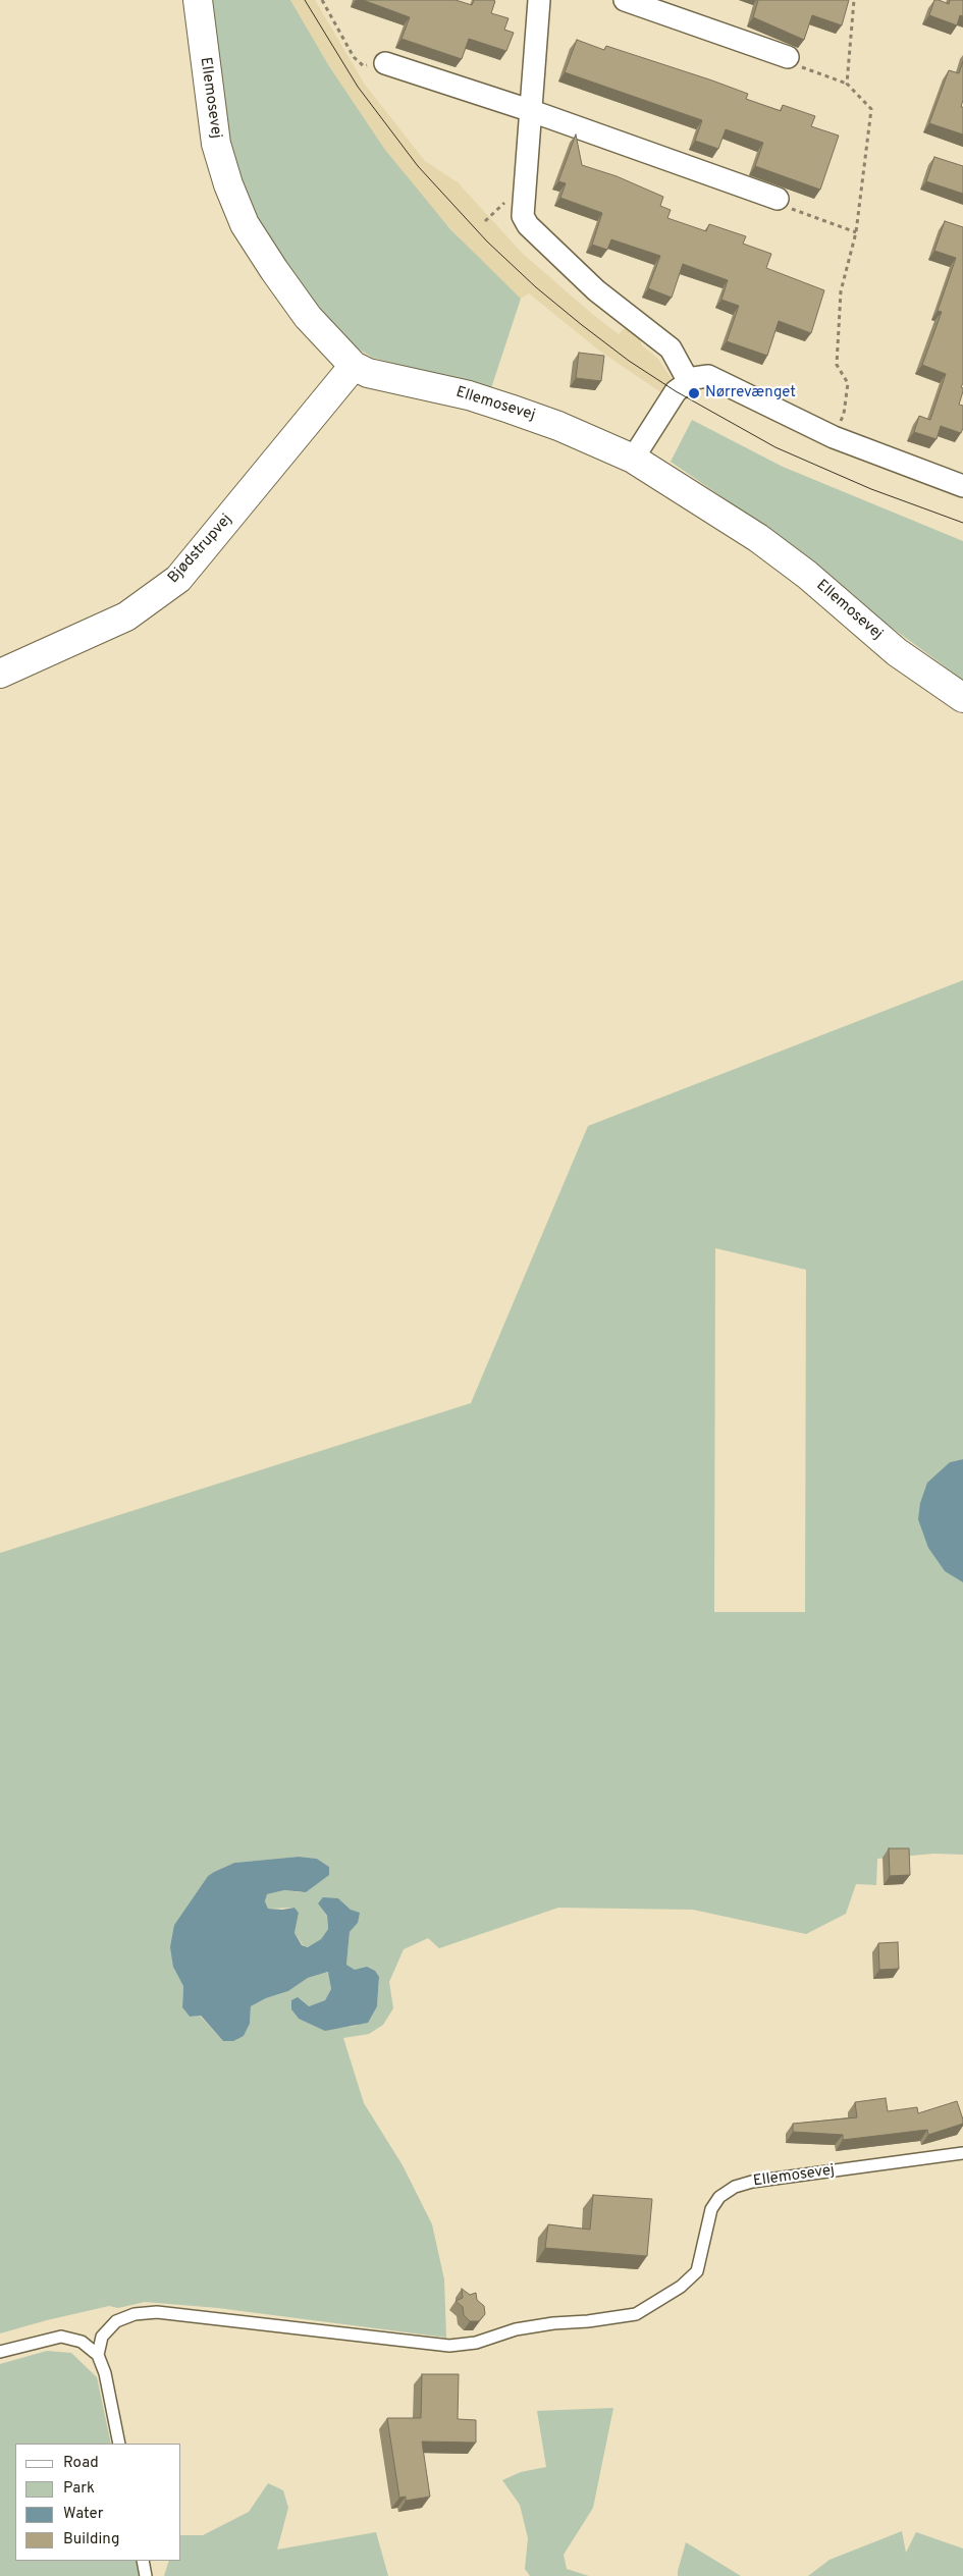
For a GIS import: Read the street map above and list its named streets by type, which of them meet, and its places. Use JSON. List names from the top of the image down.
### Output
{
  "streets": {
    "street": ["Ellemosevej", "Bjødstrupvej"]
  },
  "crossings": [
    ["Ellemosevej", "Bjødstrupvej"]
  ],
  "places": ["Nørrevænget"],
  "legend": [
    "Road",
    "Park",
    "Water",
    "Building"
  ]
}
